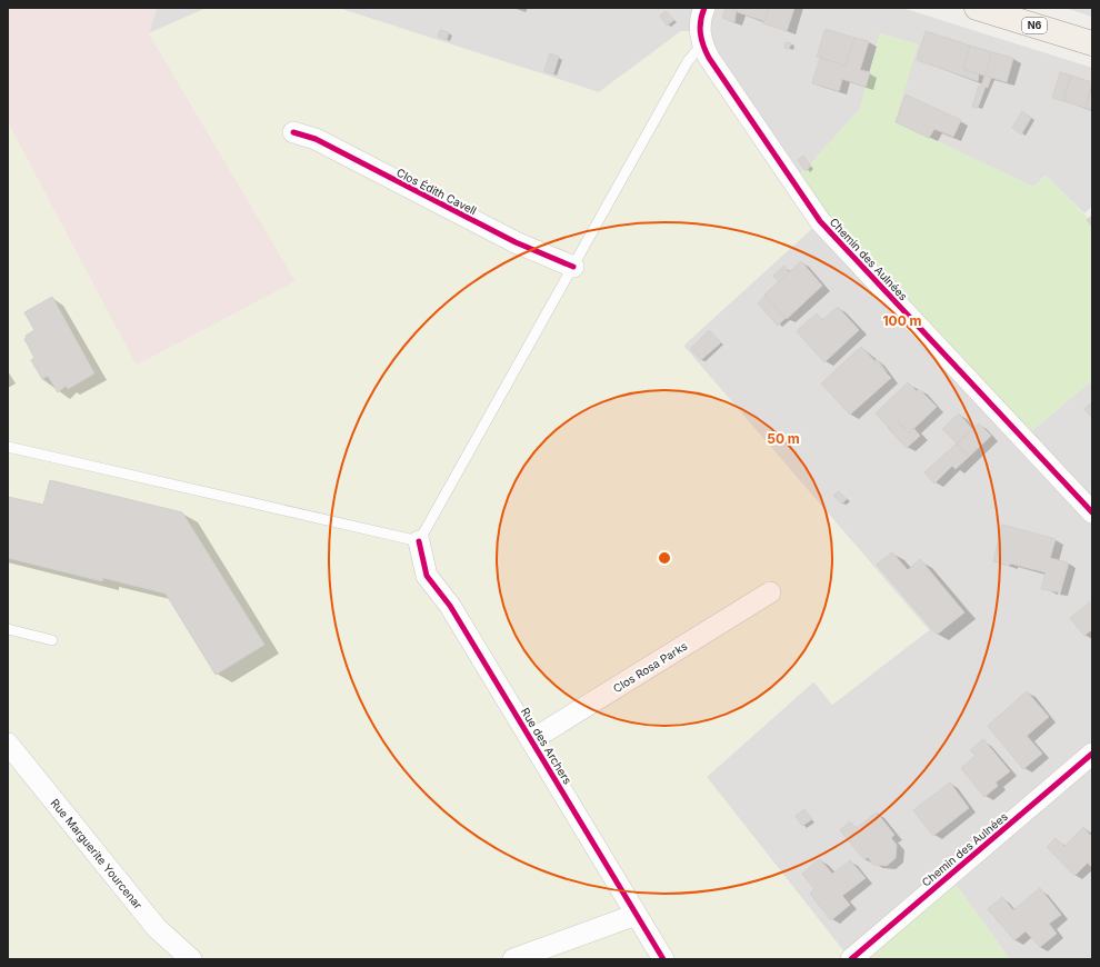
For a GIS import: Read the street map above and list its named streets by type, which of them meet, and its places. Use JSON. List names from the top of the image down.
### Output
{
  "streets": {
    "main road": ["N6"],
    "street": [
      "Clos Édith Cavell",
      "Chemin des Aulnées",
      "Clos Rosa Parks",
      "Rue des Archers",
      "Rue Marguerite Yourcenar"
    ]
  },
  "crossings": [
    ["Clos Rosa Parks", "Rue des Archers"]
  ],
  "rings": ["100 m", "50 m"]
}
